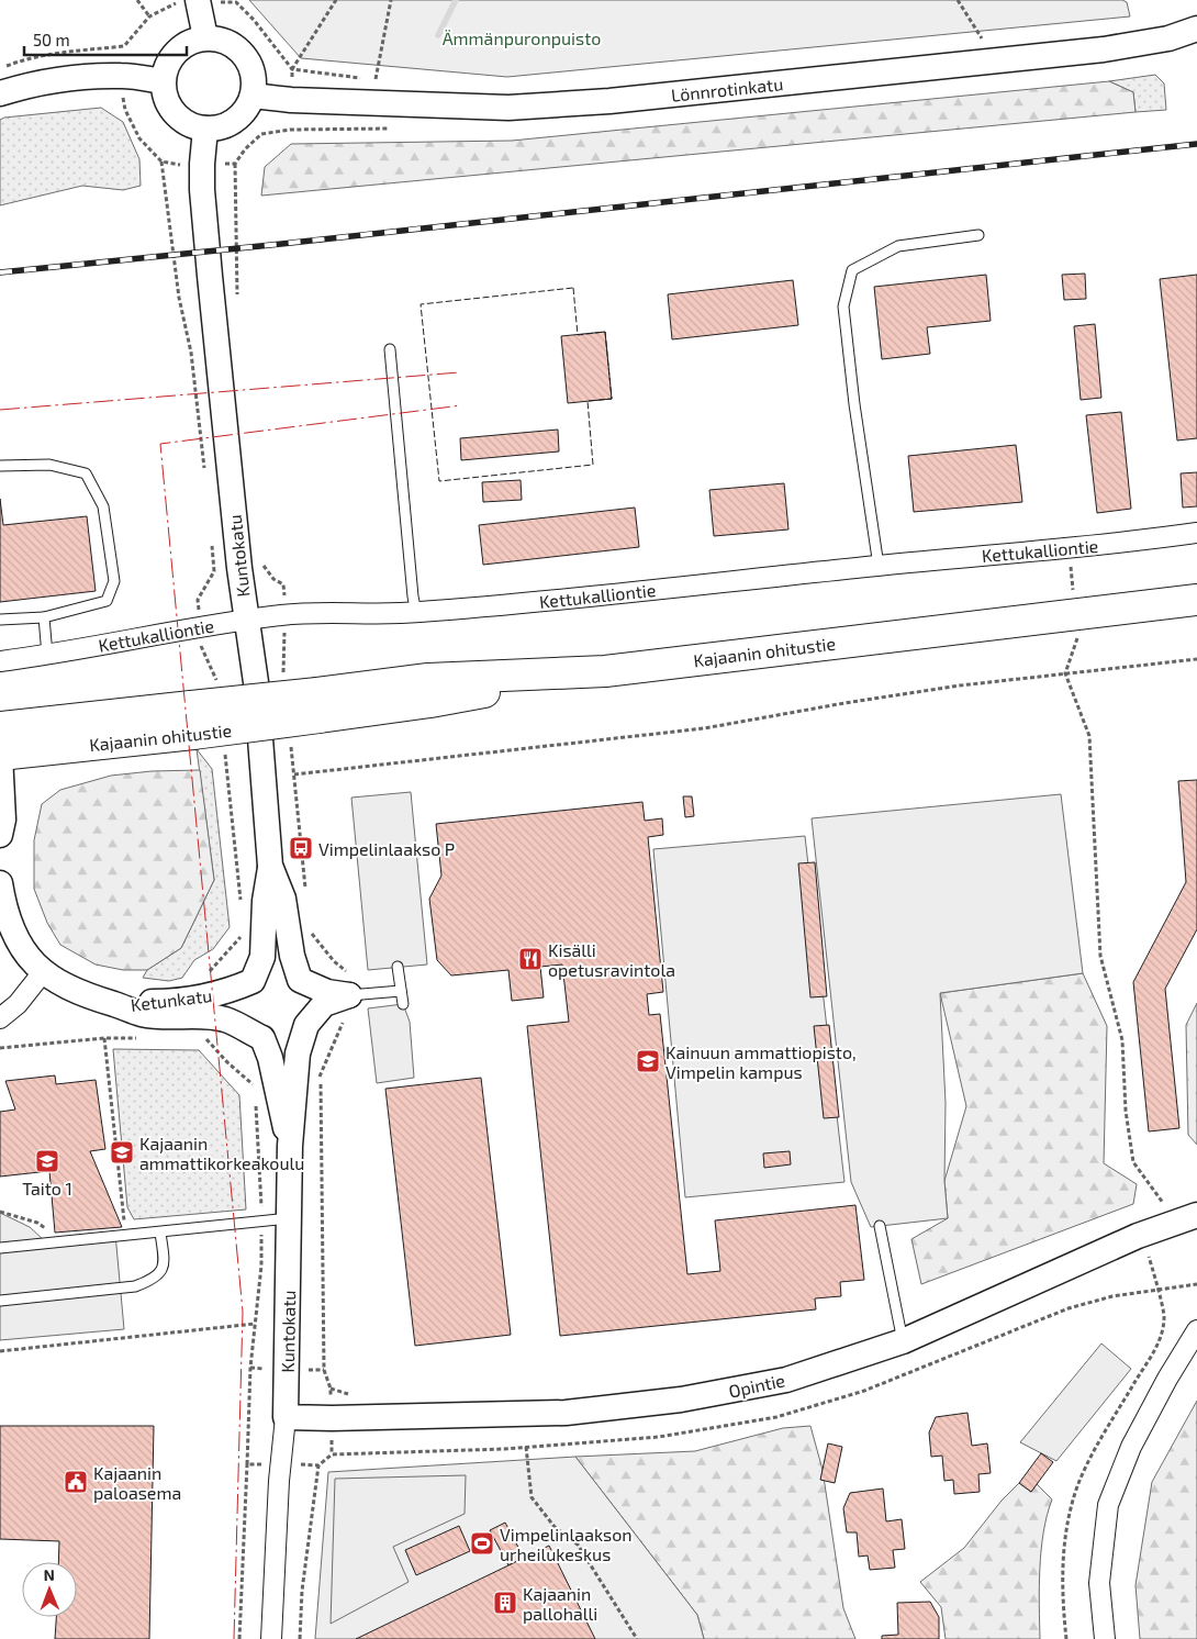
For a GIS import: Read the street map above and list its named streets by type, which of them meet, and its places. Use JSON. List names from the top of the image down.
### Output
{
  "streets": {
    "highway": ["Kajaanin ohitustie"],
    "street": [
      "Lönnrotinkatu",
      "Kettukalliontie",
      "Kuntokatu",
      "Ketunkatu",
      "Opintie"
    ]
  },
  "crossings": [
    ["Lönnrotinkatu", "Kuntokatu"],
    ["Kettukalliontie", "Kuntokatu"],
    ["Kuntokatu", "Ketunkatu"],
    ["Kuntokatu", "Opintie"]
  ],
  "parks": ["Ämmänpuronpuisto"],
  "places": {
    "bus stop": ["Vimpelinlaakso P"],
    "restaurant": ["Kisälli opetusravintola"],
    "school or university": ["Kainuun ammattiopisto, Vimpelin kampus", "Kajaanin ammattikorkeakoulu", "Taito 1"],
    "public building": ["Kajaanin paloasema"],
    "sports": ["Vimpelinlaakson urheilukeskus"],
    "building": ["Kajaanin pallohalli"]
  },
  "scale_bar": "50 m",
  "north": "top"
}
